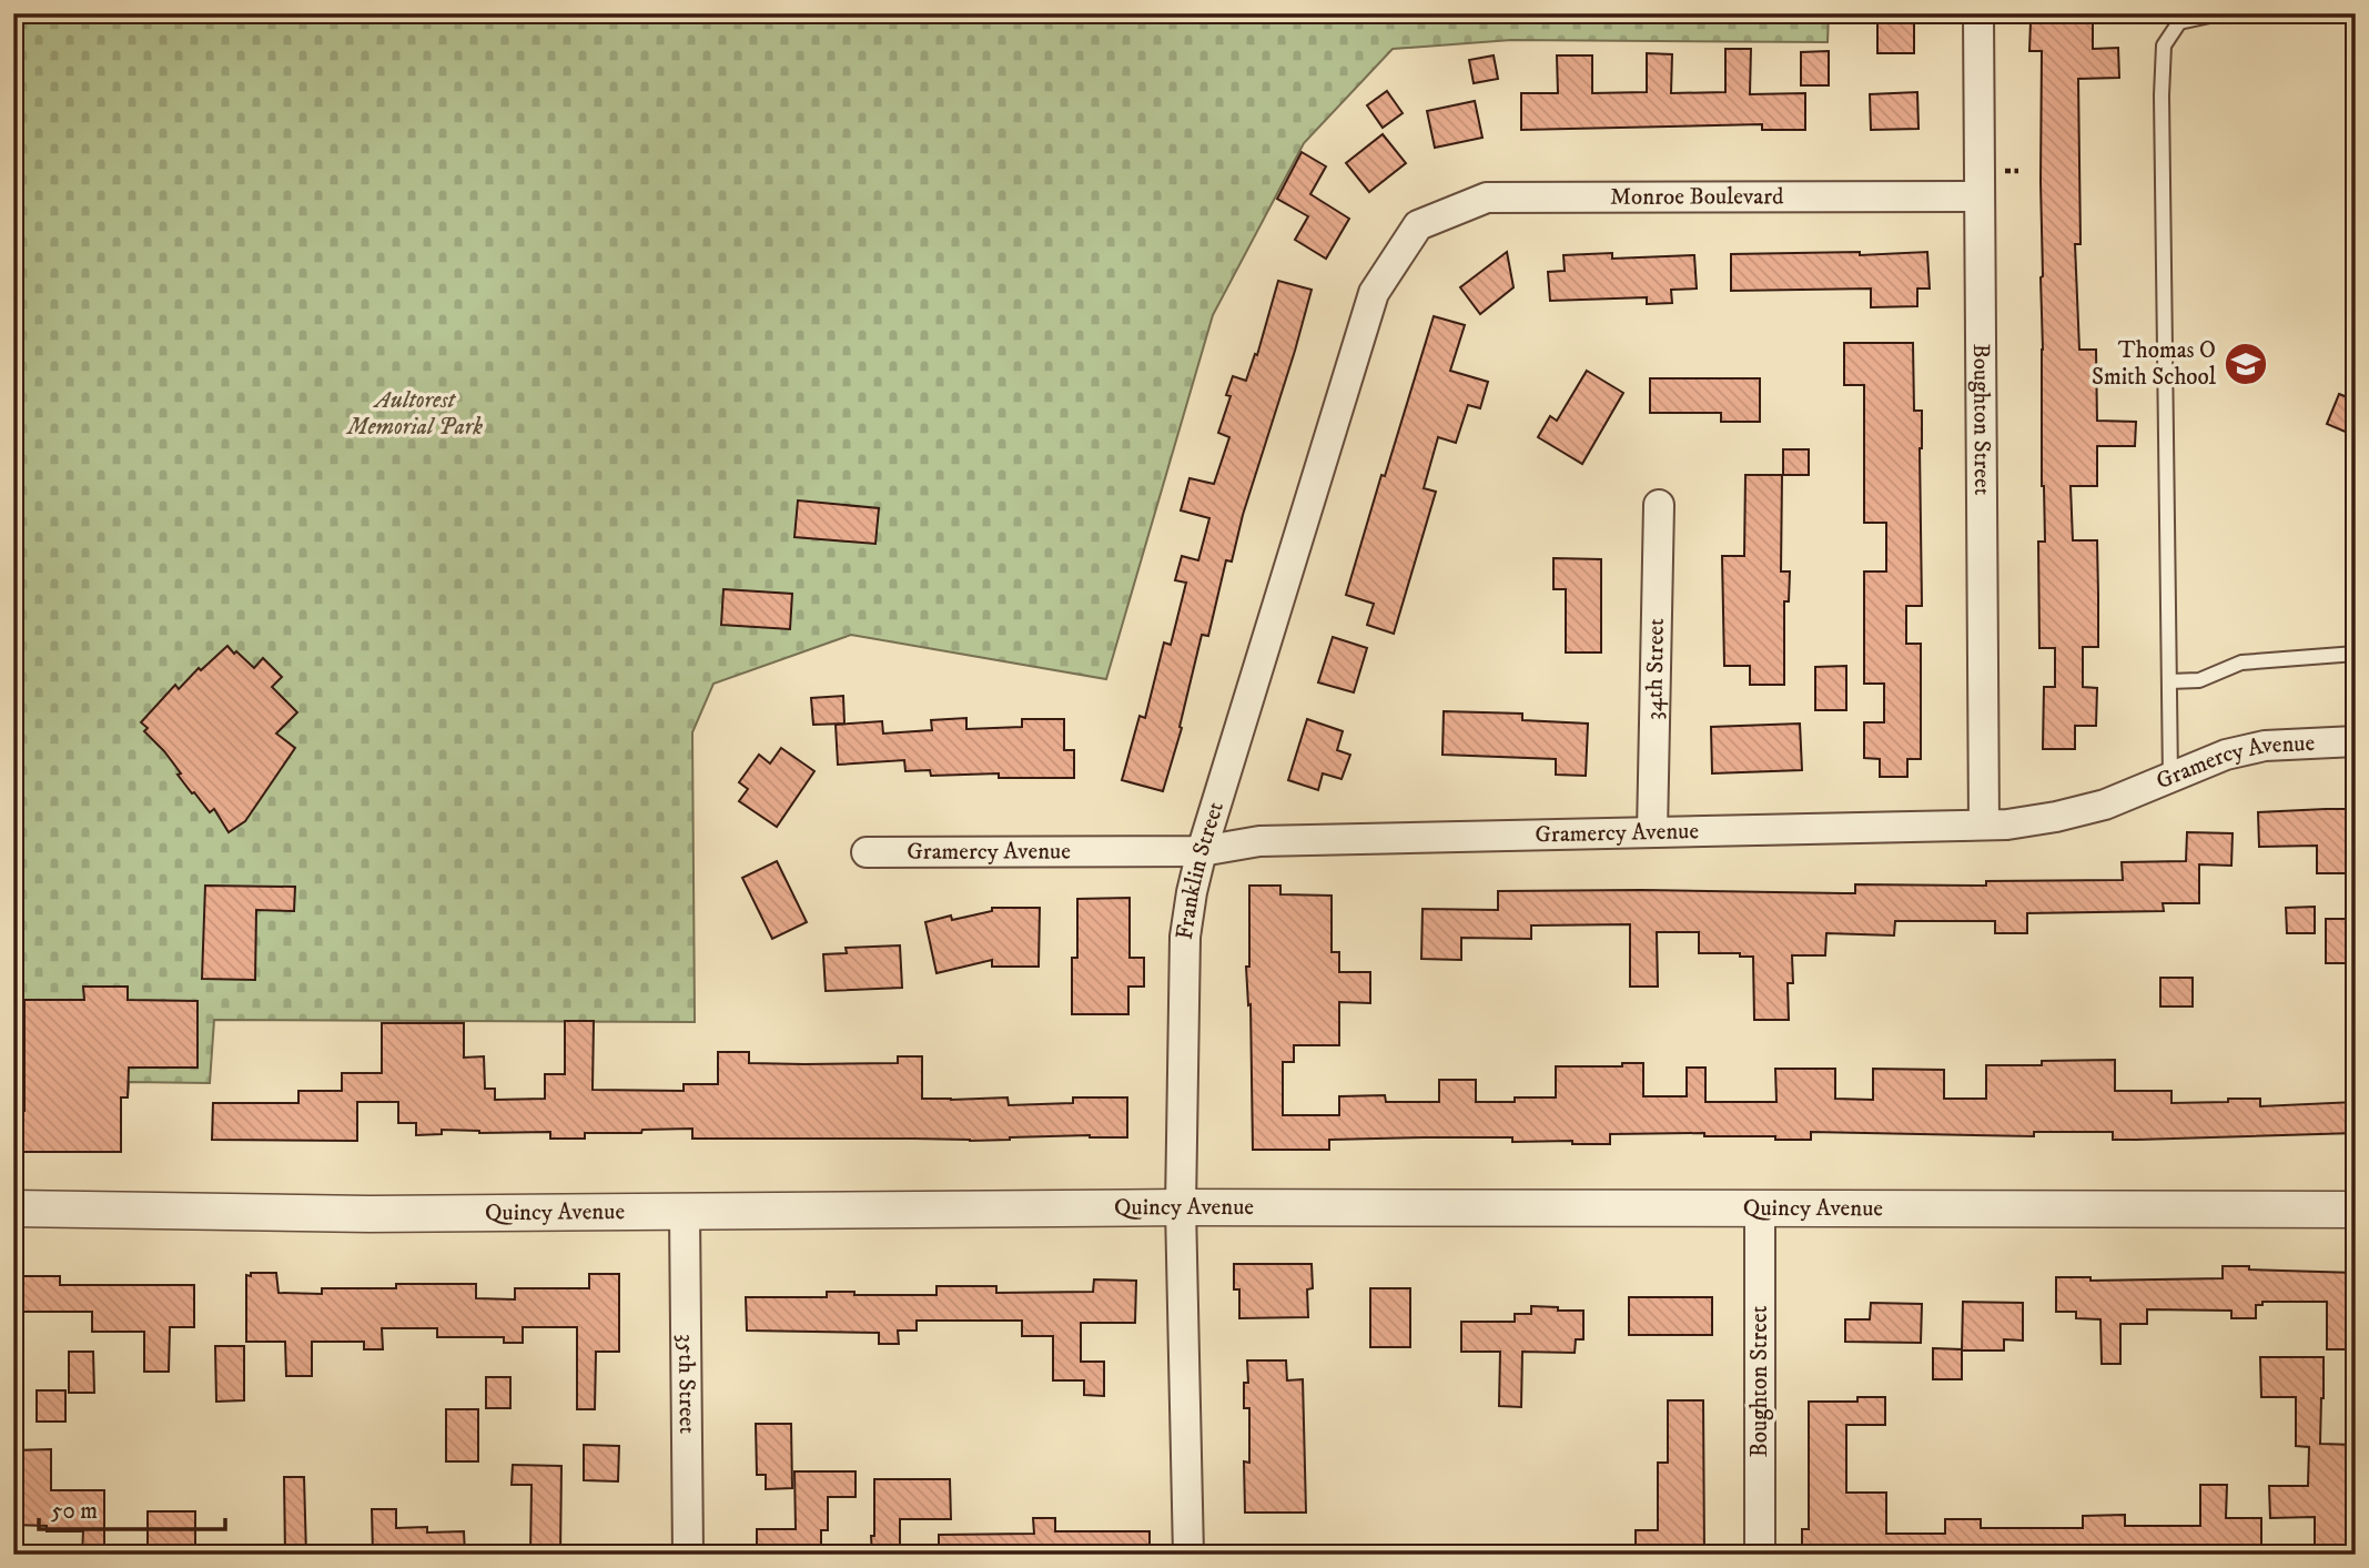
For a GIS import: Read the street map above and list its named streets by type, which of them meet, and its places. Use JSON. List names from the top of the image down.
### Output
{
  "streets": {
    "street": [
      "Monroe Boulevard",
      "Boughton Street",
      "34th Street",
      "Gramercy Avenue",
      "Franklin Street",
      "Quincy Avenue",
      "35th Street"
    ]
  },
  "crossings": [
    ["Monroe Boulevard", "Boughton Street"],
    ["Monroe Boulevard", "Franklin Street"],
    ["Boughton Street", "Gramercy Avenue"],
    ["Boughton Street", "Quincy Avenue"],
    ["34th Street", "Gramercy Avenue"],
    ["Gramercy Avenue", "Franklin Street"],
    ["Franklin Street", "Quincy Avenue"],
    ["Quincy Avenue", "35th Street"]
  ],
  "parks": ["Aultorest Memorial Park"],
  "places": {
    "school or university": ["Thomas O Smith School"]
  },
  "scale_bar": "50 m"
}
